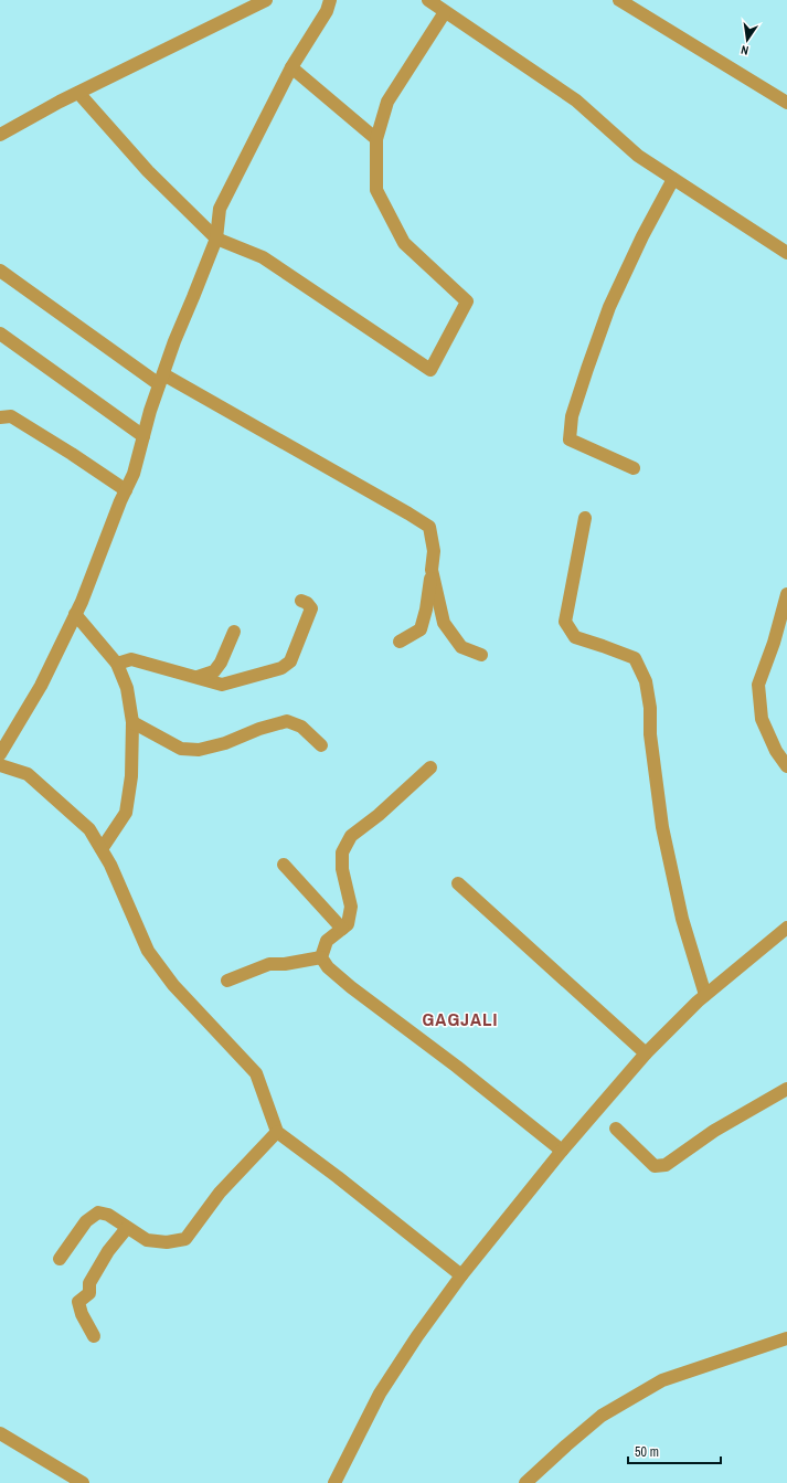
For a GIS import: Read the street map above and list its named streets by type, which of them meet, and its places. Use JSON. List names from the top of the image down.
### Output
{
  "districts": ["GAGJALI"],
  "scale_bar": "50 m",
  "north": "bottom"
}
